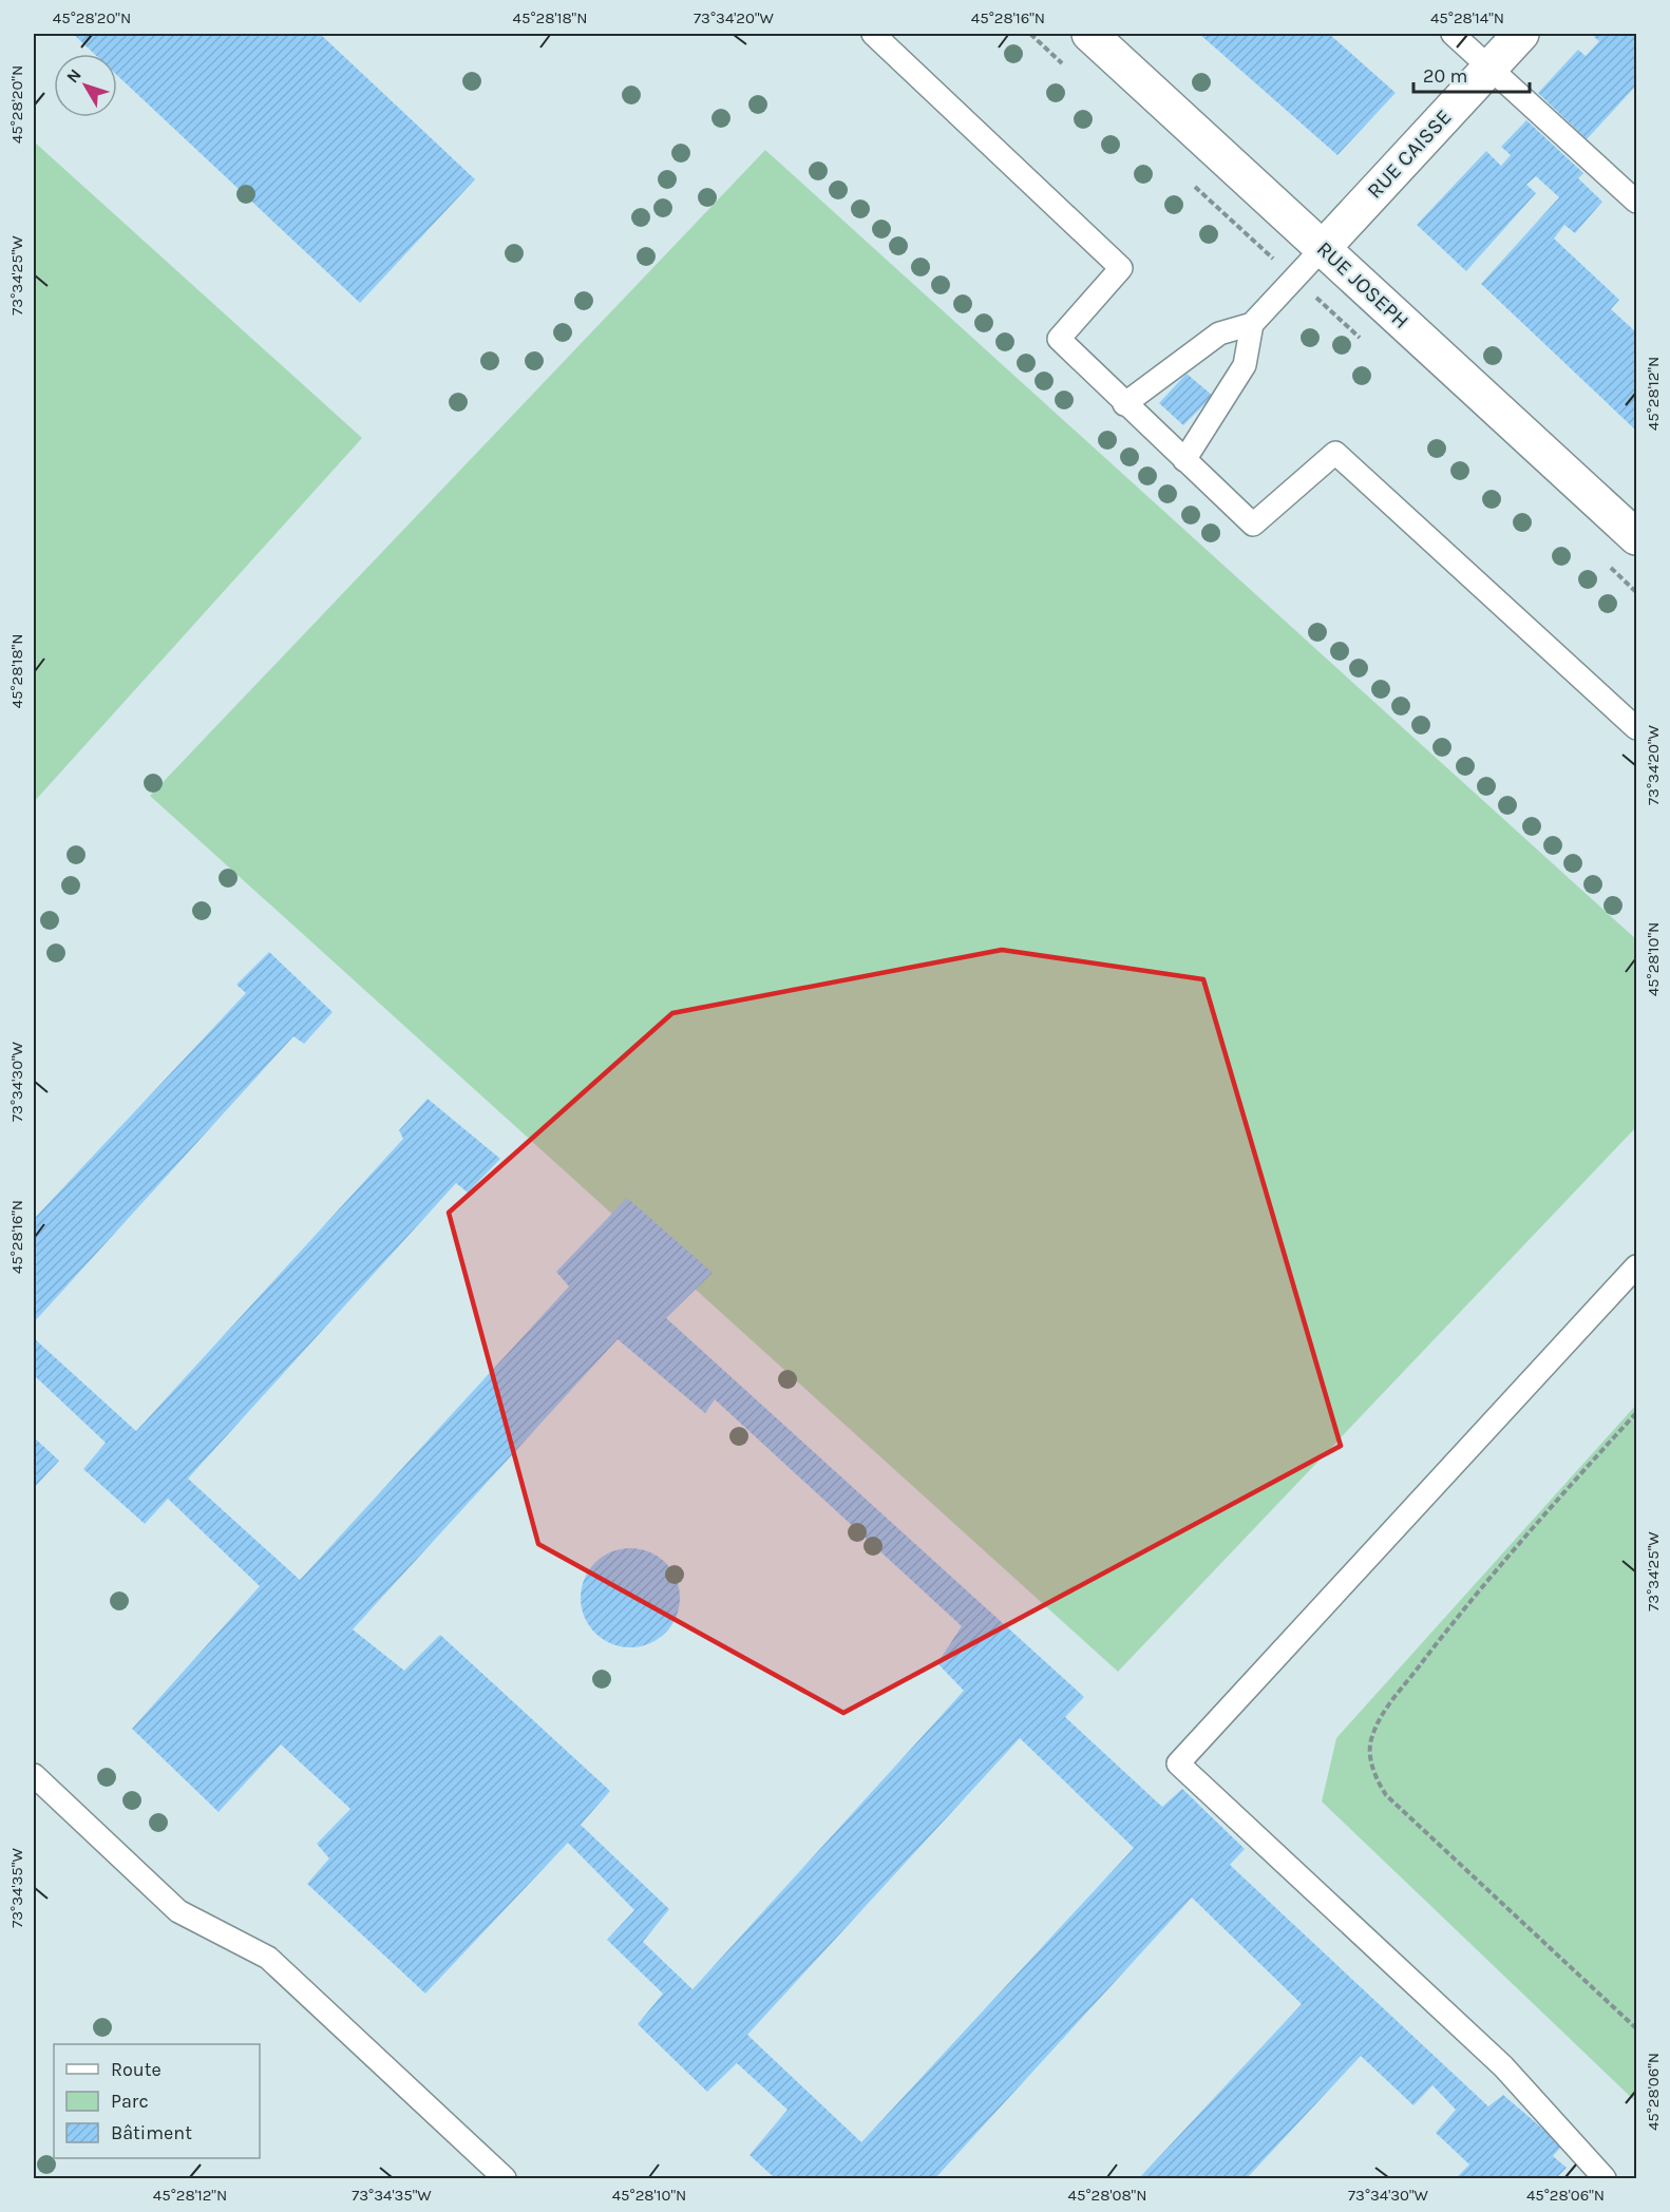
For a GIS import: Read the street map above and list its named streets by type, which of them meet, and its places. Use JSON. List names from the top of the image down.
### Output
{
  "streets": {
    "street": ["RUE CAISSE", "RUE JOSEPH"]
  },
  "crossings": [
    ["RUE CAISSE", "RUE JOSEPH"]
  ],
  "legend": ["Route", "Parc", "Bâtiment"],
  "scale_bar": "20 m",
  "north": "top left",
  "coordinates": [
    "45°28'20\"N",
    "45°28'18\"N",
    "73°34'20\"W",
    "45°28'16\"N",
    "45°28'14\"N",
    "73°34'25\"W",
    "45°28'12\"N",
    "45°28'10\"N",
    "73°34'30\"W",
    "73°34'35\"W",
    "45°28'06\"N",
    "45°28'08\"N"
  ]
}
